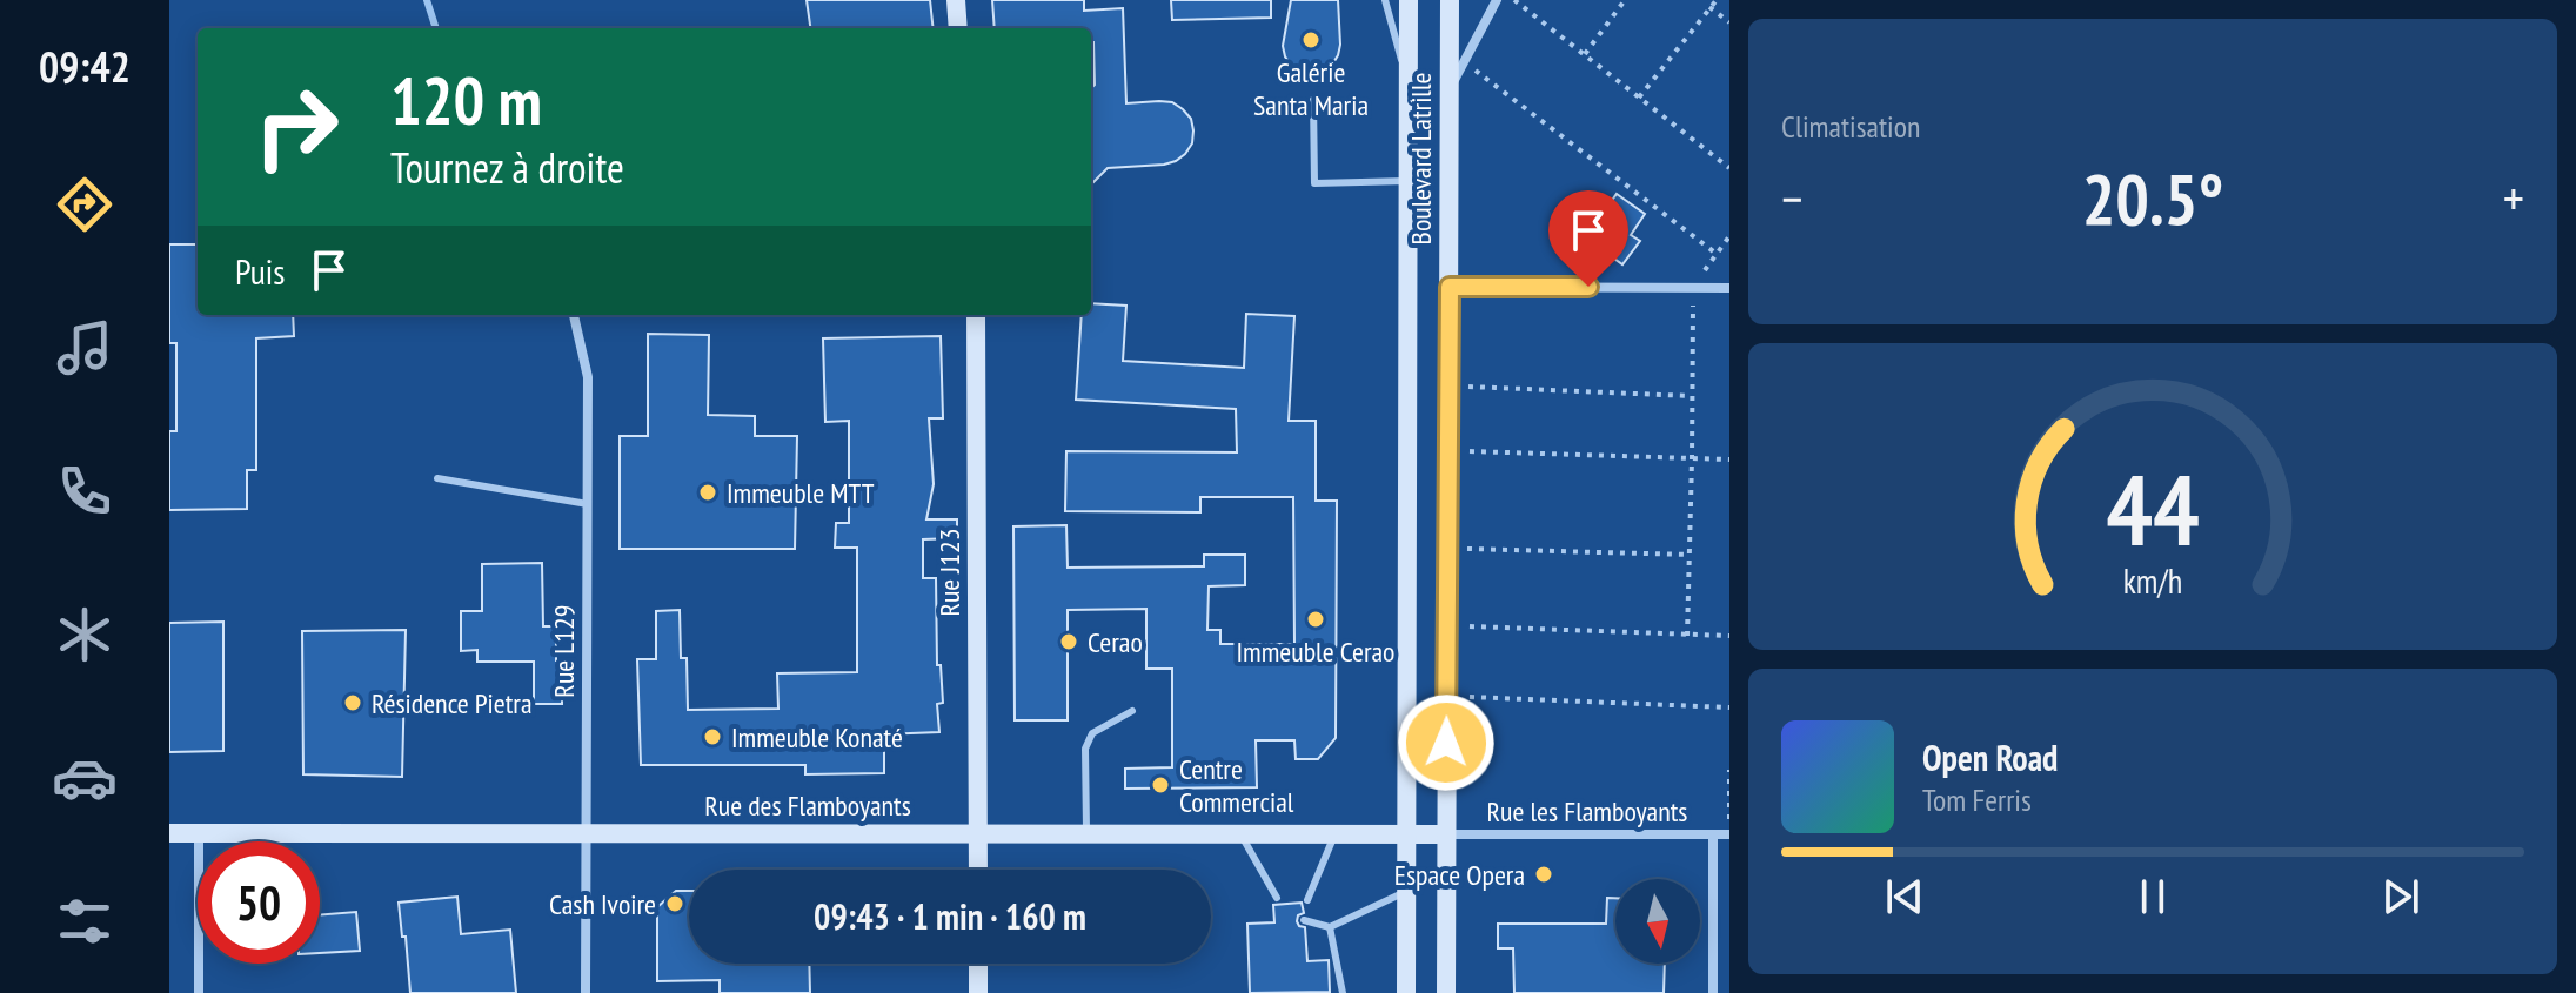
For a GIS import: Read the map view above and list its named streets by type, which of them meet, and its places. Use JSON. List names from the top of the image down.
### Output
{
  "streets": {
    "main road": ["Boulevard Latrille", "Rue J123", "Rue des Flamboyants"],
    "street": ["Rue L129", "Rue les Flamboyants"]
  },
  "crossings": [
    ["Boulevard Latrille", "Rue des Flamboyants"],
    ["Boulevard Latrille", "Rue les Flamboyants"],
    ["Rue J123", "Rue des Flamboyants"],
    ["Rue L129", "Rue des Flamboyants"],
    ["Rue des Flamboyants", "Rue les Flamboyants"]
  ],
  "places": [
    "Galérie Santa Maria",
    "Immeuble MTT",
    "Immeuble Cerao",
    "Cerao",
    "Résidence Pietra",
    "Immeuble Konaté",
    "Centre Commercial",
    "Espace Opera",
    "Cash Ivoire"
  ],
  "north": "bottom",
  "page": {
    "tabs": "09:42",
    "tile": "Climatisation",
    "turn": ["120 m", "Tournez à droite"],
    "heat": ["−", "20.5°", "+"],
    "then": "Puis",
    "song": ["Open Road", "Tom Ferris"],
    "limit": "50",
    "trip": "09:43 · 1 min · 160 m",
    "gauge": ["44", "km/h"]
  }
}
